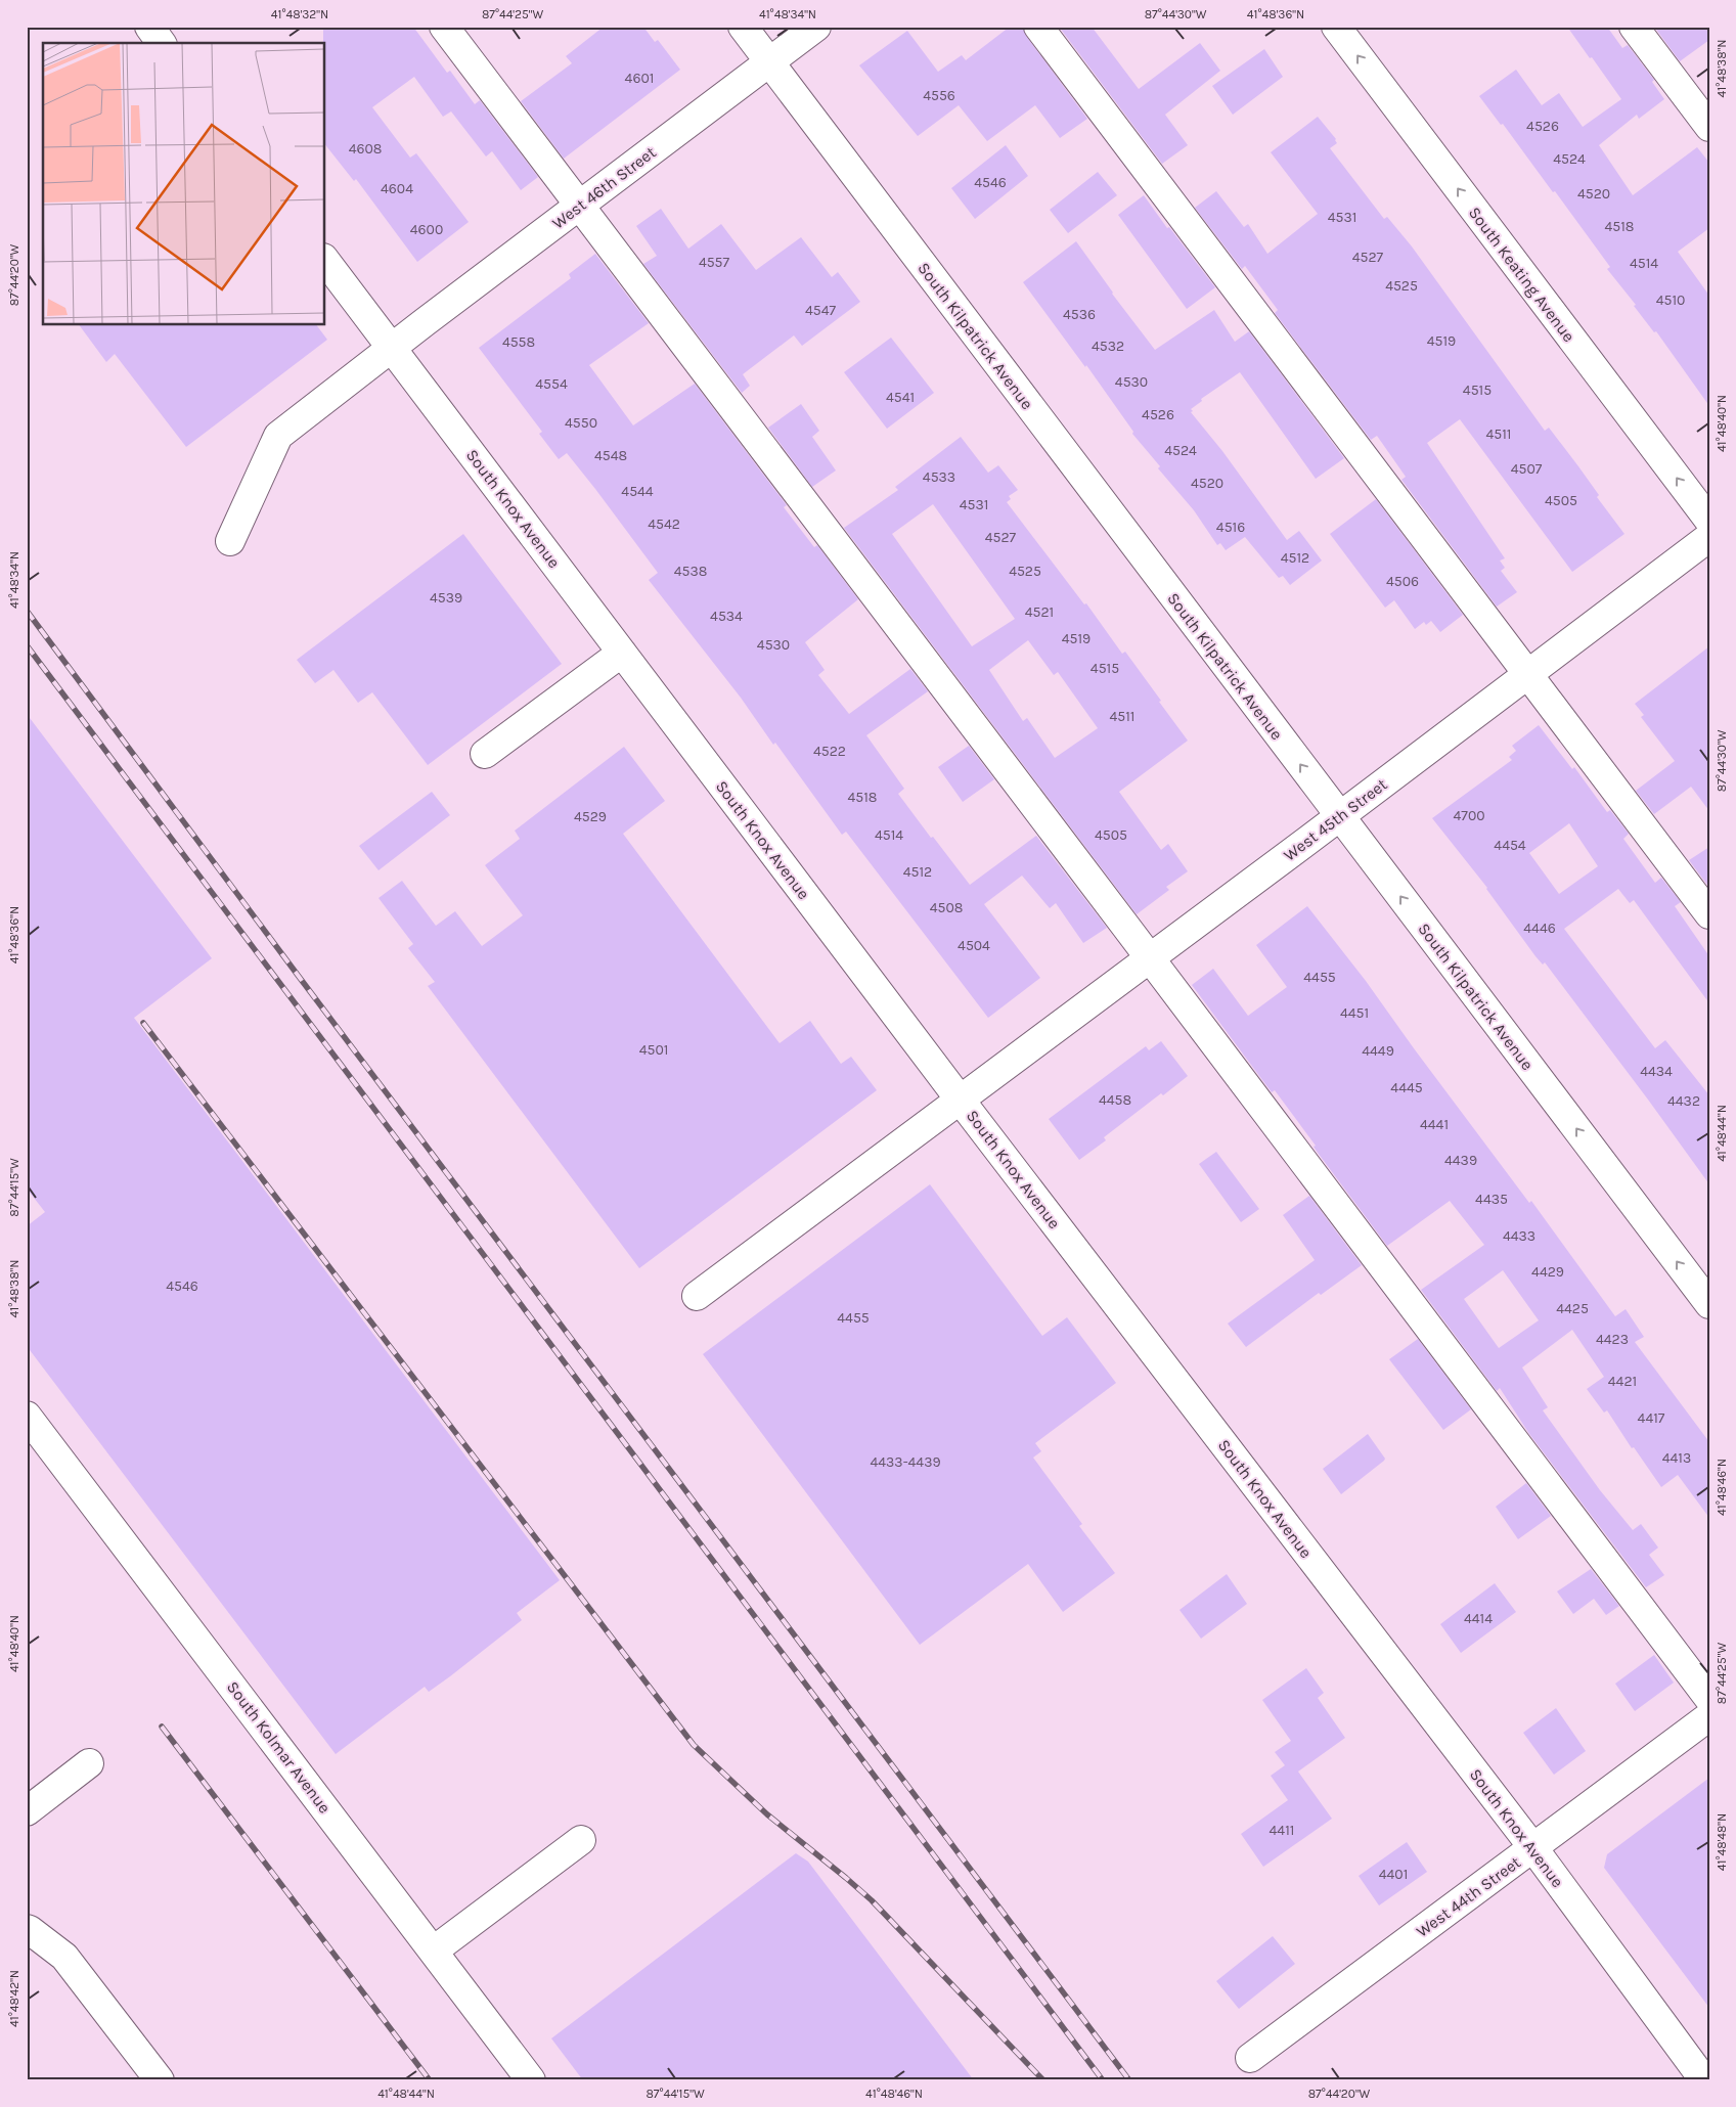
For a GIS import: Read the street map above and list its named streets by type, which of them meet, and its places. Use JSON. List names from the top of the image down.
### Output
{
  "streets": {
    "street": [
      "West 46th Street",
      "South Keating Avenue",
      "South Kilpatrick Avenue",
      "South Knox Avenue",
      "West 45th Street",
      "South Kolmar Avenue",
      "West 44th Street"
    ]
  },
  "crossings": [
    ["West 46th Street", "South Kilpatrick Avenue"],
    ["West 46th Street", "South Knox Avenue"],
    ["South Kilpatrick Avenue", "West 45th Street"],
    ["South Knox Avenue", "West 45th Street"],
    ["South Knox Avenue", "West 44th Street"]
  ],
  "house_numbers": [
    "4601",
    "4556",
    "4526",
    "4608",
    "4524",
    "4546",
    "4604",
    "4520",
    "4531",
    "4518",
    "4600",
    "4527",
    "4557",
    "4514",
    "4525",
    "4510",
    "4547",
    "4536",
    "4519",
    "4558",
    "4532",
    "4530",
    "4554",
    "4515",
    "4541",
    "4526",
    "4550",
    "4511",
    "4524",
    "4548",
    "4507",
    "4533",
    "4520",
    "4544",
    "4505",
    "4531",
    "4542",
    "4516",
    "4527",
    "4512",
    "4538",
    "4525",
    "4506",
    "4539",
    "4521",
    "4534",
    "4519",
    "4530",
    "4515",
    "4511",
    "4522",
    "4518",
    "4700",
    "4529",
    "4514",
    "4505",
    "4454",
    "4512",
    "4508",
    "4446",
    "4504",
    "4455",
    "4451",
    "4501",
    "4449",
    "4434",
    "4445",
    "4458",
    "4432",
    "4441",
    "4439",
    "4435",
    "4433",
    "4429",
    "4546",
    "4425",
    "4455",
    "4423",
    "4421",
    "4417",
    "4413",
    "4433-4439",
    "4414",
    "4411",
    "4401"
  ],
  "coordinates": [
    "41°48'32\"N",
    "87°44'25\"W",
    "41°48'34\"N",
    "87°44'30\"W",
    "41°48'36\"N",
    "41°48'38\"N",
    "87°44'20\"W",
    "41°48'40\"N",
    "41°48'44\"N",
    "87°44'15\"W",
    "41°48'46\"N",
    "41°48'48\"N",
    "41°48'42\"N"
  ]
}
